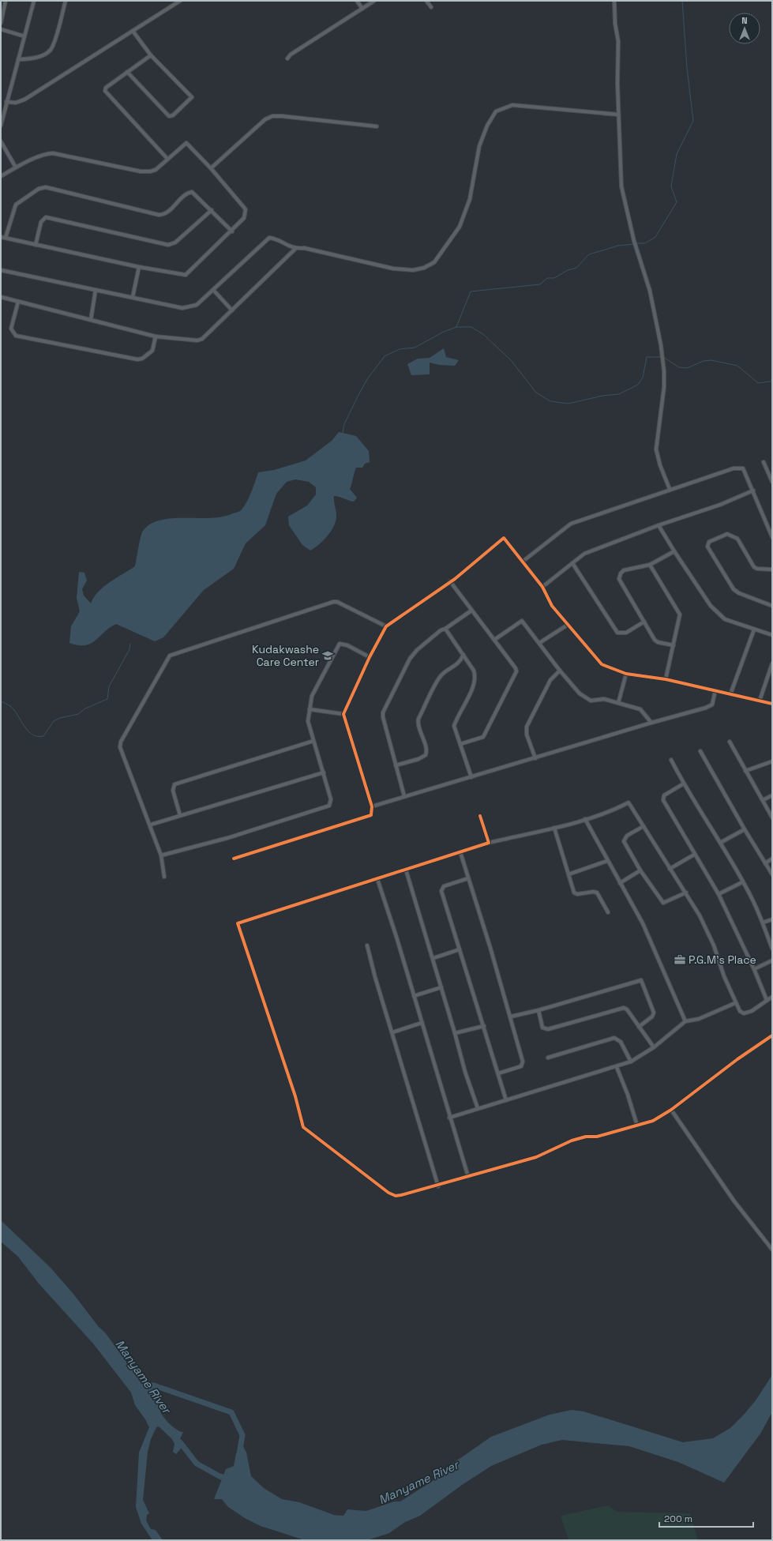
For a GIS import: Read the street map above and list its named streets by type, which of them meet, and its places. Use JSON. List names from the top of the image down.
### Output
{
  "water": ["Manyame River"],
  "places": {
    "school or university": ["Kudakwashe Care Center"],
    "office": ["P.G.M’s Place"]
  },
  "scale_bar": "200 m",
  "north": "top"
}
